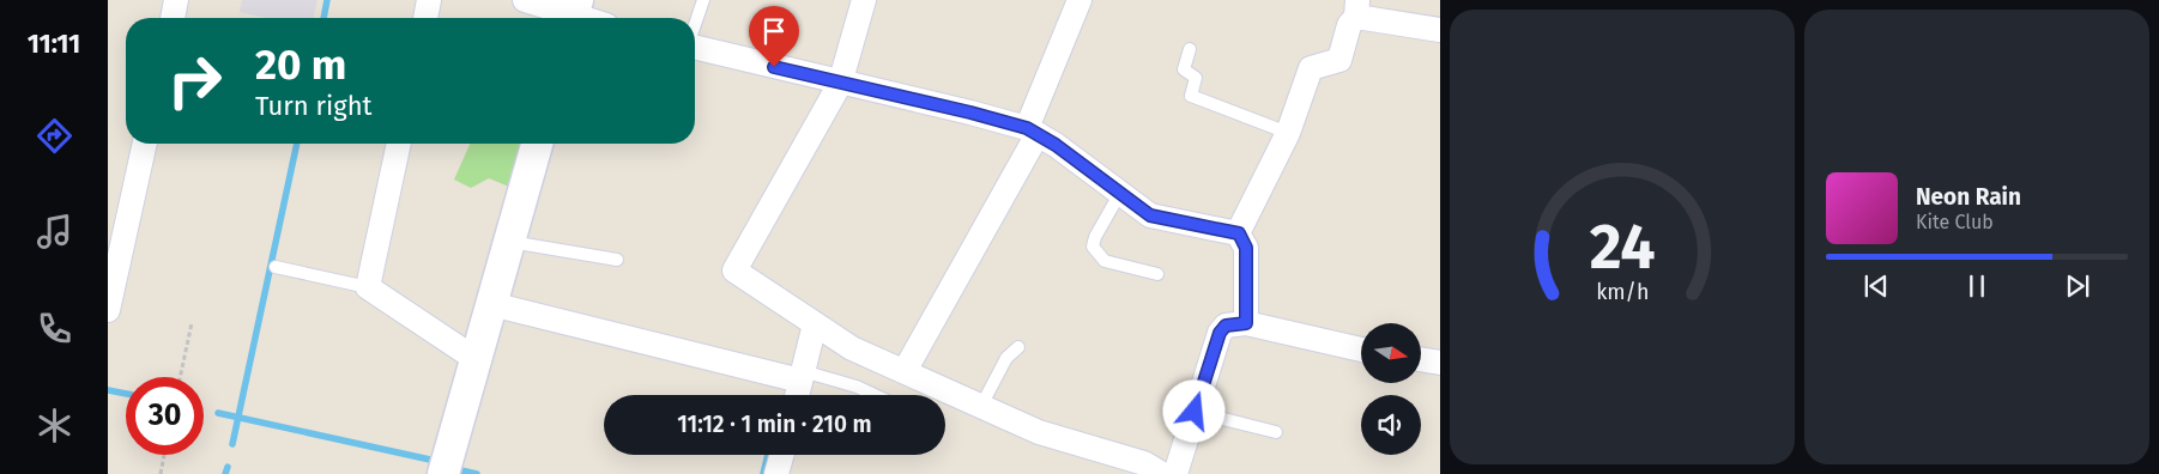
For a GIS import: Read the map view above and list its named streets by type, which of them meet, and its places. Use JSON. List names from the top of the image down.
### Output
{
  "north": "right",
  "page": {
    "tabs": "11:11",
    "turn": ["20 m", "Turn right"],
    "song": ["Neon Rain", "Kite Club"],
    "limit": "30",
    "trip": "11:12 · 1 min · 210 m",
    "gauge": ["24", "km/h"]
  }
}
